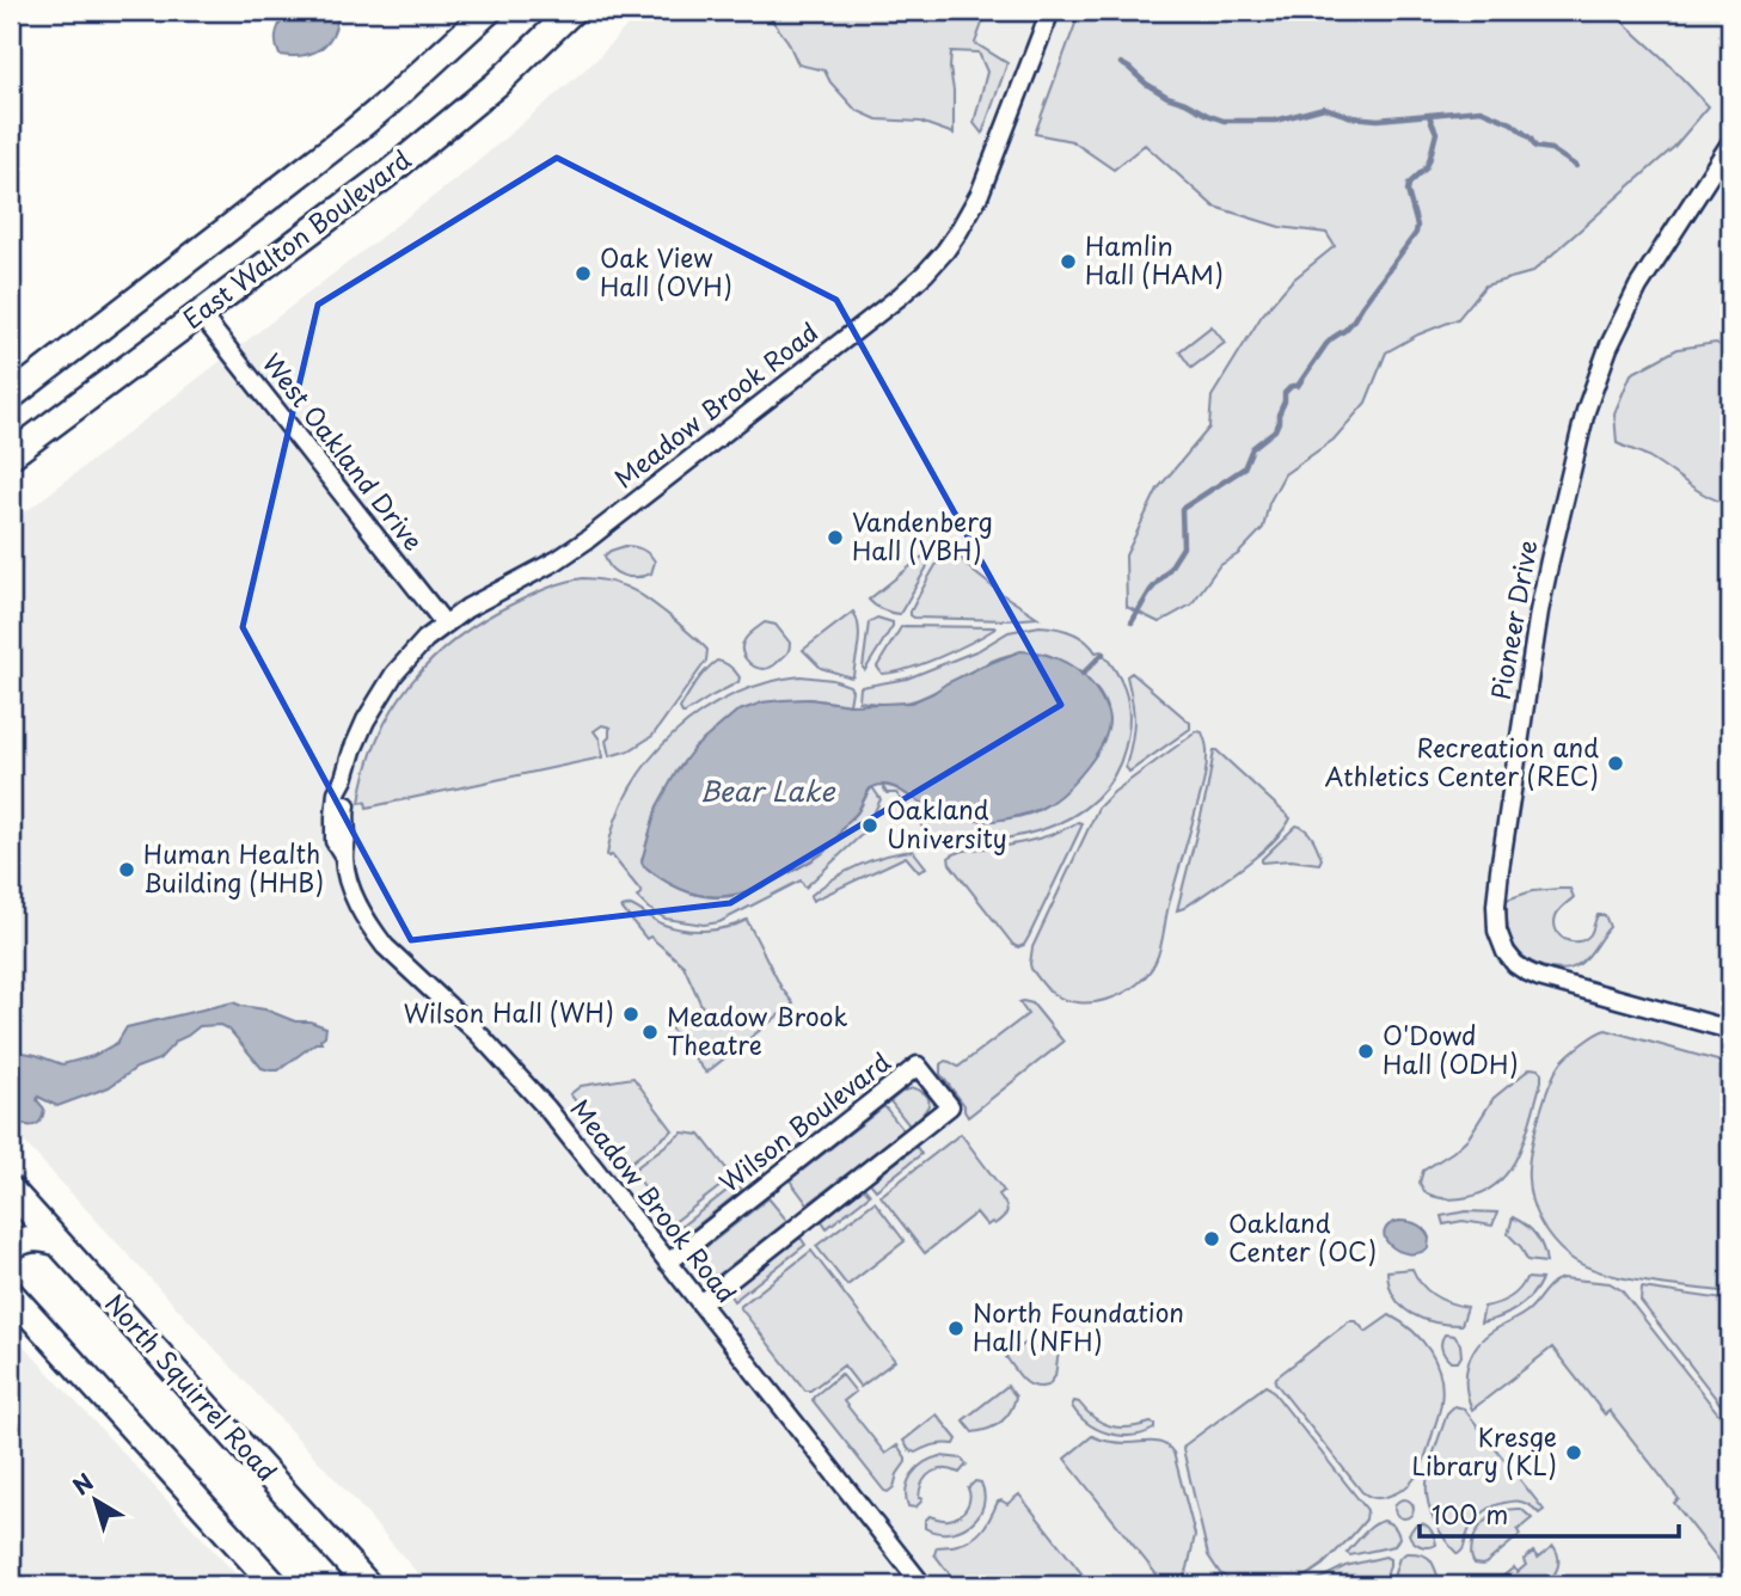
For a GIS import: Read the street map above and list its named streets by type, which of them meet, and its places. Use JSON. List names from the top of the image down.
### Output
{
  "streets": {
    "main road": ["East Walton Boulevard", "North Squirrel Road"],
    "street": [
      "Meadow Brook Road",
      "West Oakland Drive",
      "Pioneer Drive",
      "Wilson Boulevard"
    ]
  },
  "crossings": [
    ["East Walton Boulevard", "West Oakland Drive"],
    ["Meadow Brook Road", "West Oakland Drive"],
    ["Meadow Brook Road", "Wilson Boulevard"]
  ],
  "water": ["Bear Lake"],
  "places": [
    "Hamlin Hall (HAM)",
    "Oak View Hall (OVH)",
    "Vandenberg Hall (VBH)",
    "Recreation and Athletics Center (REC)",
    "Oakland University",
    "Human Health Building (HHB)",
    "Wilson Hall (WH)",
    "Meadow Brook Theatre",
    "O'Dowd Hall (ODH)",
    "Oakland Center (OC)",
    "North Foundation Hall (NFH)",
    "Kresge Library (KL)"
  ],
  "scale_bar": "100 m",
  "north": "top left"
}
